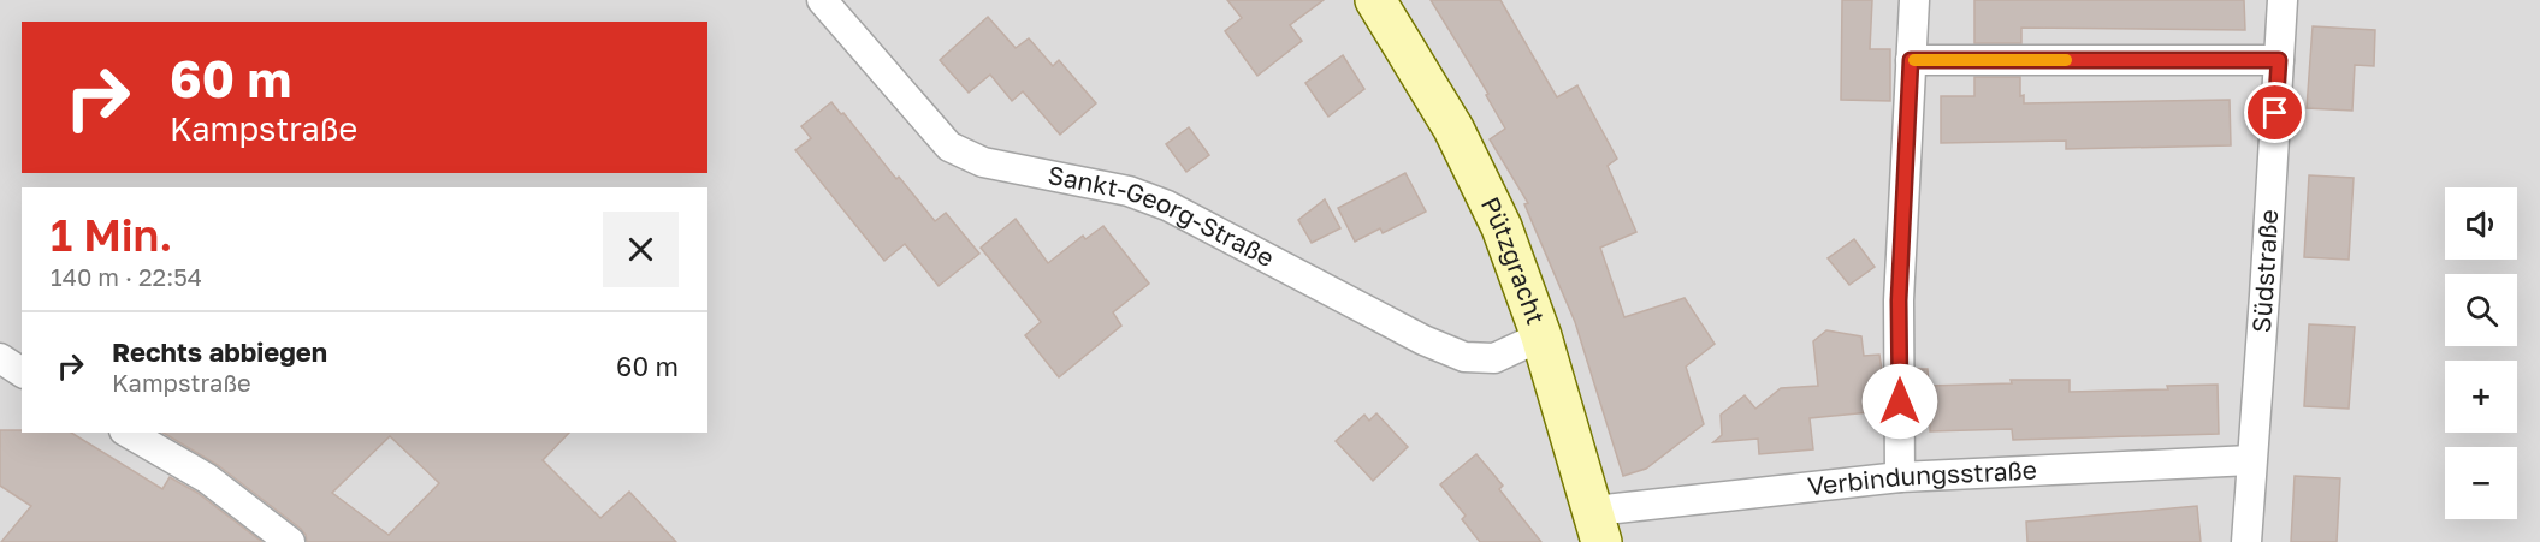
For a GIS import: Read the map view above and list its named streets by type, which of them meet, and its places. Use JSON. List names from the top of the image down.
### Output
{
  "streets": {
    "main road": ["Pützgracht"],
    "street": ["Sankt-Georg-Straße", "Südstraße", "Verbindungsstraße"]
  },
  "crossings": [
    ["Sankt-Georg-Straße", "Pützgracht"],
    ["Pützgracht", "Verbindungsstraße"],
    ["Südstraße", "Verbindungsstraße"]
  ],
  "page": {
    "turn": ["60 m", "Kampstraße"],
    "map_buttons": ["+", "−"],
    "heading": ["1 Min.", "140 m · 22:54"],
    "list": [
      {
        "name": "Rechts abbiegen",
        "note": "Kampstraße",
        "value": "60 m"
      }
    ]
  }
}
